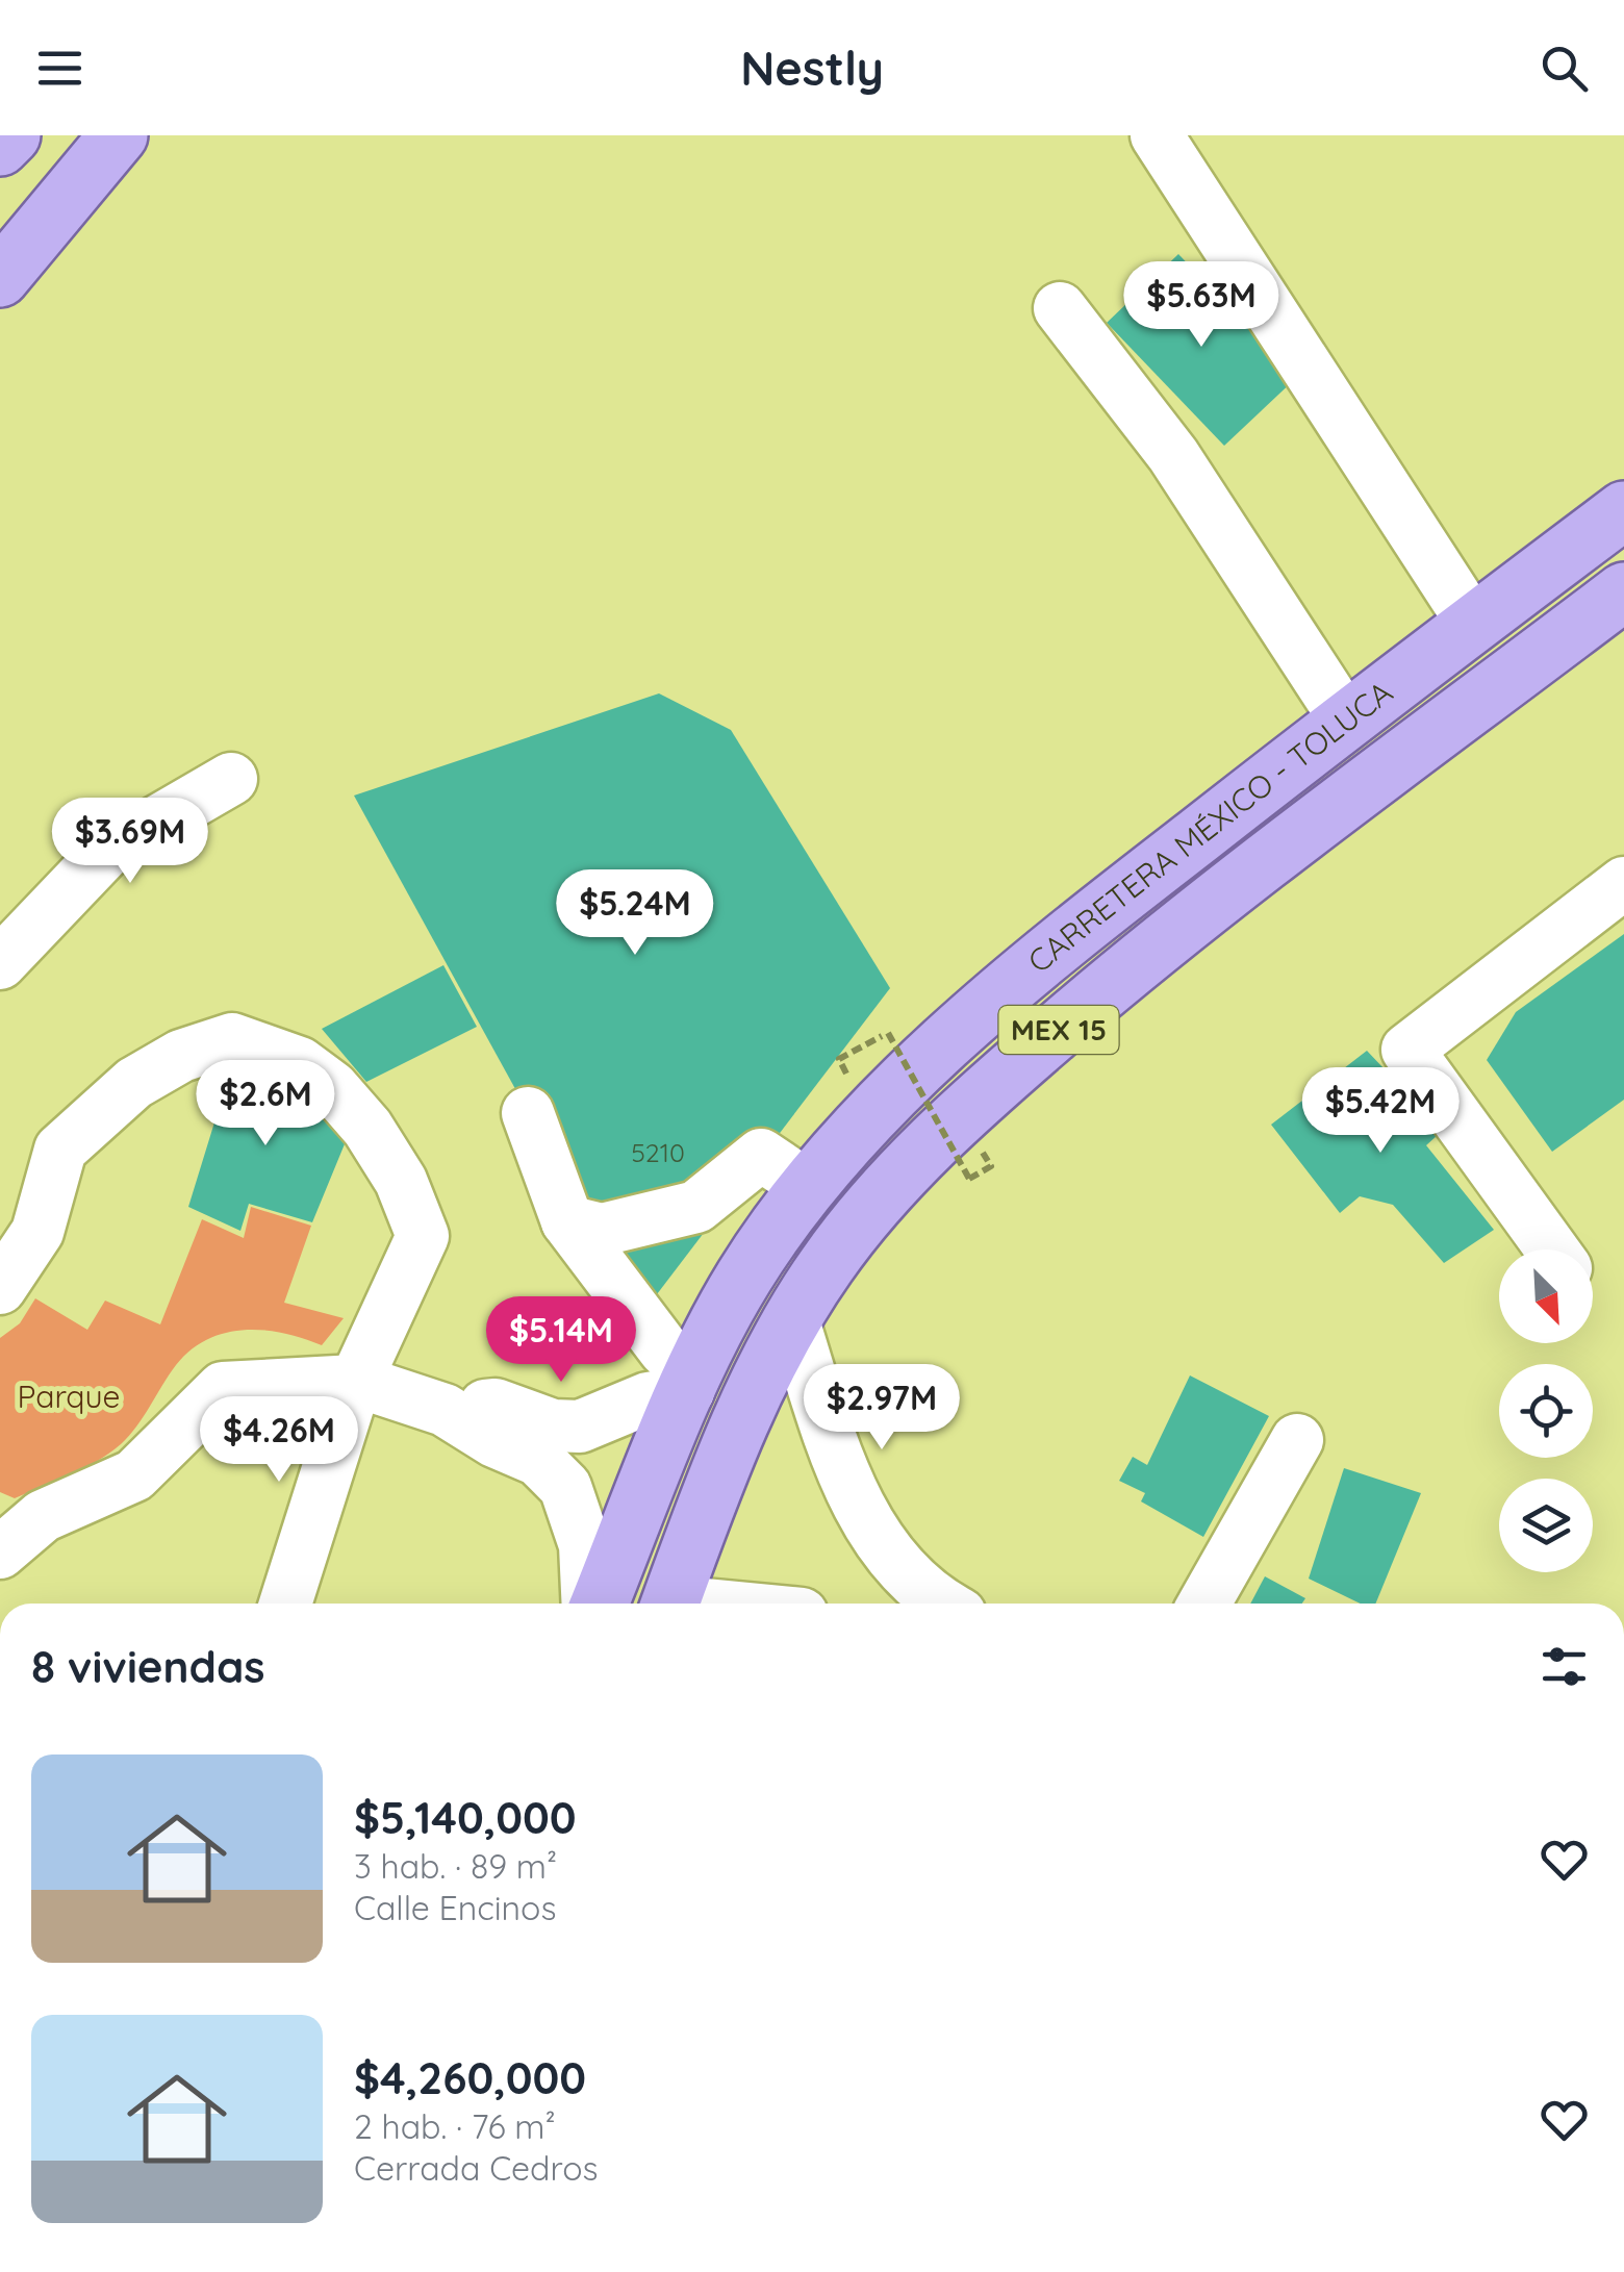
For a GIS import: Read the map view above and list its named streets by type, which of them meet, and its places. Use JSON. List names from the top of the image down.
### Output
{
  "streets": {
    "main road": ["CARRETERA MÉXICO - TOLUCA", "MEX 15"]
  },
  "parks": ["Parque"],
  "house_numbers": ["5210"],
  "north": "bottom right",
  "page": {
    "header": "Nestly",
    "price": [
      "$5.63M",
      "$3.69M",
      "$5.24M",
      "$2.6M",
      "$5.42M",
      "$5.14M",
      "$2.97M",
      "$4.26M"
    ],
    "heading": "8 viviendas",
    "list": [
      {
        "name": "$5,140,000",
        "note": "3 hab. · 89 m² · Calle Encinos"
      },
      {
        "name": "$4,260,000",
        "note": "2 hab. · 76 m² · Cerrada Cedros"
      }
    ]
  }
}
